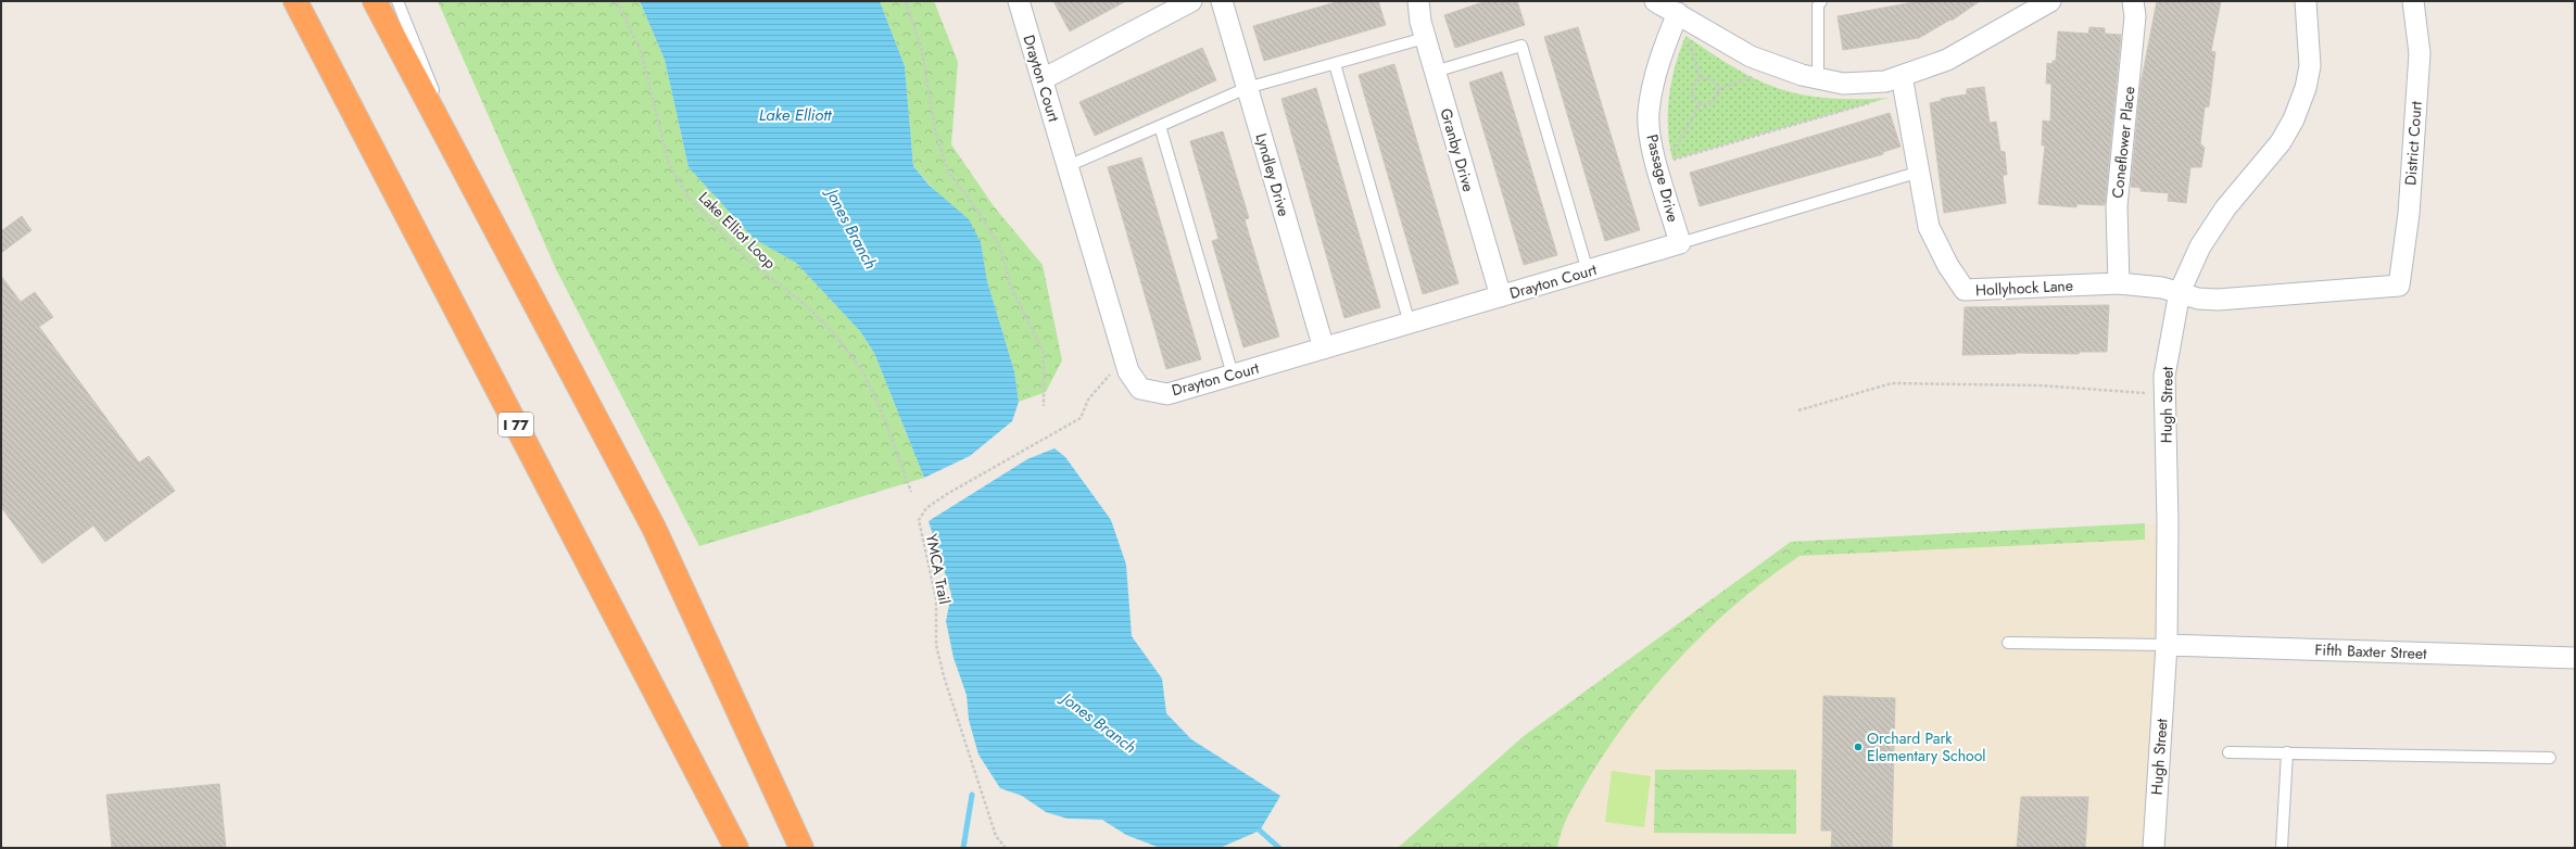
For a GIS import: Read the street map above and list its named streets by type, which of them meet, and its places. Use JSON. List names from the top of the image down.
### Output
{
  "streets": {
    "highway": ["I 77"],
    "street": [
      "Drayton Court",
      "Coneflower Place",
      "District Court",
      "Granby Drive",
      "Lyndley Drive",
      "Passage Drive",
      "Hollyhock Lane",
      "Hugh Street",
      "Fifth Baxter Street"
    ],
    "path": ["Lake Elliot Loop", "YMCA Trail"]
  },
  "crossings": [
    ["Drayton Court", "Granby Drive"],
    ["Drayton Court", "Lyndley Drive"],
    ["Drayton Court", "Passage Drive"],
    ["Drayton Court", "YMCA Trail"],
    ["Coneflower Place", "Hollyhock Lane"],
    ["District Court", "Hollyhock Lane"],
    ["Hollyhock Lane", "Hugh Street"],
    ["Hugh Street", "Fifth Baxter Street"]
  ],
  "water": ["Lake Elliott", "Jones Branch"],
  "places": ["Orchard Park Elementary School"]
}
